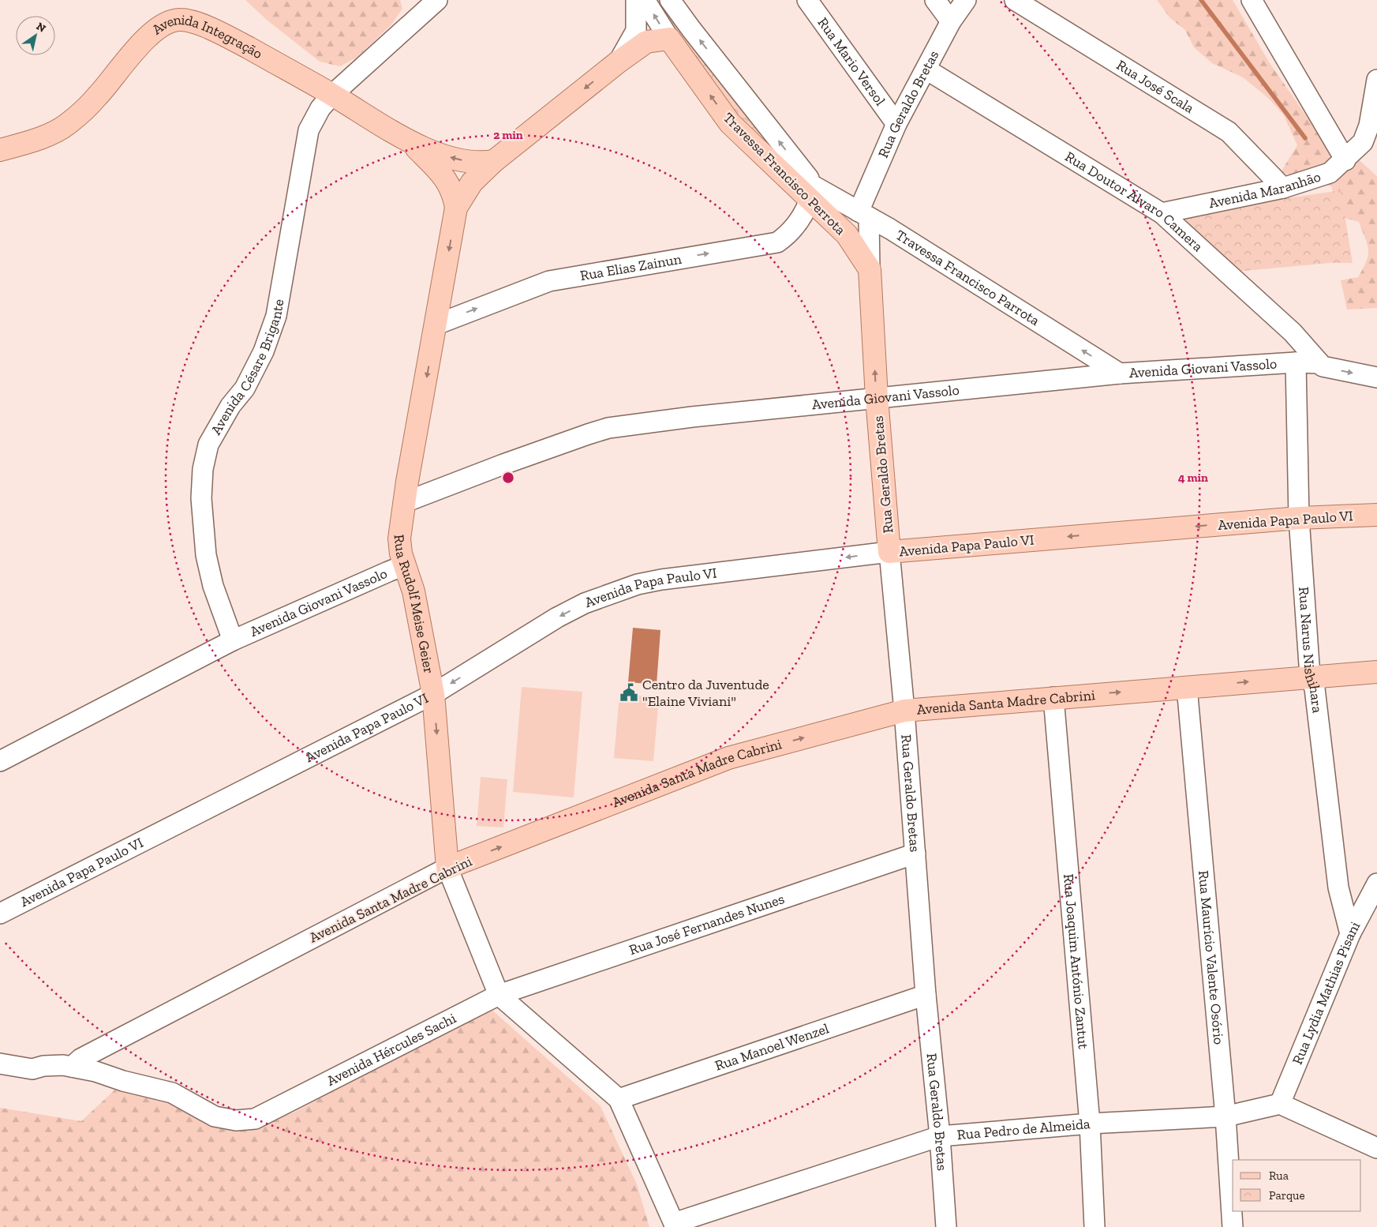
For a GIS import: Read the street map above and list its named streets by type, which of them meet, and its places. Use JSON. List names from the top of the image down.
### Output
{
  "streets": {
    "main road": [
      "Avenida Integração",
      "Rua Geraldo Bretas",
      "Travessa Francisco Perrota",
      "Avenida Papa Paulo VI",
      "Rua Rudolf Meise Geier",
      "Avenida Santa Madre Cabrini"
    ],
    "street": [
      "Rua Mario Versol",
      "Rua José Scala",
      "Avenida Maranhão",
      "Rua Doutor Álvaro Camera",
      "Rua Elias Zainun",
      "Travessa Francisco Parrota",
      "Avenida Césare Brigante",
      "Avenida Giovani Vassolo",
      "Rua Narus Nishihara",
      "Rua José Fernandes Nunes",
      "Rua Maurício Valente Osório",
      "Rua Joaquim António Zantut",
      "Rua Lydia Mathias Pisani",
      "Rua Manoel Wenzel",
      "Avenida Hércules Sachi",
      "Rua Pedro de Almeida"
    ]
  },
  "crossings": [
    ["Avenida Integração", "Avenida Césare Brigante"],
    ["Avenida Integração", "Rua Rudolf Meise Geier"],
    ["Rua Mario Versol", "Rua Geraldo Bretas"],
    ["Rua José Scala", "Avenida Maranhão"],
    ["Rua Geraldo Bretas", "Travessa Francisco Perrota"],
    ["Rua Geraldo Bretas", "Rua Doutor Álvaro Camera"],
    ["Rua Geraldo Bretas", "Travessa Francisco Parrota"],
    ["Rua Geraldo Bretas", "Avenida Giovani Vassolo"],
    ["Rua Geraldo Bretas", "Avenida Papa Paulo VI"],
    ["Rua Geraldo Bretas", "Avenida Santa Madre Cabrini"],
    ["Rua Geraldo Bretas", "Rua José Fernandes Nunes"],
    ["Rua Geraldo Bretas", "Rua Manoel Wenzel"],
    ["Rua Geraldo Bretas", "Rua Pedro de Almeida"],
    ["Travessa Francisco Perrota", "Rua Elias Zainun"],
    ["Travessa Francisco Perrota", "Travessa Francisco Parrota"],
    ["Avenida Maranhão", "Rua Doutor Álvaro Camera"],
    ["Rua Doutor Álvaro Camera", "Avenida Giovani Vassolo"],
    ["Rua Elias Zainun", "Travessa Francisco Parrota"],
    ["Rua Elias Zainun", "Rua Rudolf Meise Geier"],
    ["Travessa Francisco Parrota", "Avenida Giovani Vassolo"],
    ["Avenida Césare Brigante", "Avenida Giovani Vassolo"],
    ["Avenida Giovani Vassolo", "Rua Rudolf Meise Geier"],
    ["Avenida Giovani Vassolo", "Rua Narus Nishihara"],
    ["Avenida Papa Paulo VI", "Rua Rudolf Meise Geier"],
    ["Avenida Papa Paulo VI", "Rua Narus Nishihara"],
    ["Rua Rudolf Meise Geier", "Avenida Santa Madre Cabrini"],
    ["Rua Rudolf Meise Geier", "Rua José Fernandes Nunes"],
    ["Rua Rudolf Meise Geier", "Avenida Hércules Sachi"],
    ["Rua Narus Nishihara", "Avenida Santa Madre Cabrini"],
    ["Rua Narus Nishihara", "Rua Lydia Mathias Pisani"],
    ["Avenida Santa Madre Cabrini", "Rua Maurício Valente Osório"],
    ["Avenida Santa Madre Cabrini", "Rua Joaquim António Zantut"],
    ["Avenida Santa Madre Cabrini", "Avenida Hércules Sachi"],
    ["Rua José Fernandes Nunes", "Avenida Hércules Sachi"],
    ["Rua Maurício Valente Osório", "Rua Pedro de Almeida"],
    ["Rua Joaquim António Zantut", "Rua Pedro de Almeida"],
    ["Rua Lydia Mathias Pisani", "Rua Pedro de Almeida"]
  ],
  "one_way": [
    "Travessa Francisco Perrota",
    "Rua Elias Zainun",
    "Travessa Francisco Parrota",
    "Avenida Papa Paulo VI",
    "Rua Rudolf Meise Geier",
    "Avenida Santa Madre Cabrini"
  ],
  "places": {
    "public building": ["Centro da Juventude \"Elaine Viviani\""]
  },
  "legend": ["Rua", "Parque"],
  "north": "top right",
  "rings": ["2 min", "4 min"]
}
